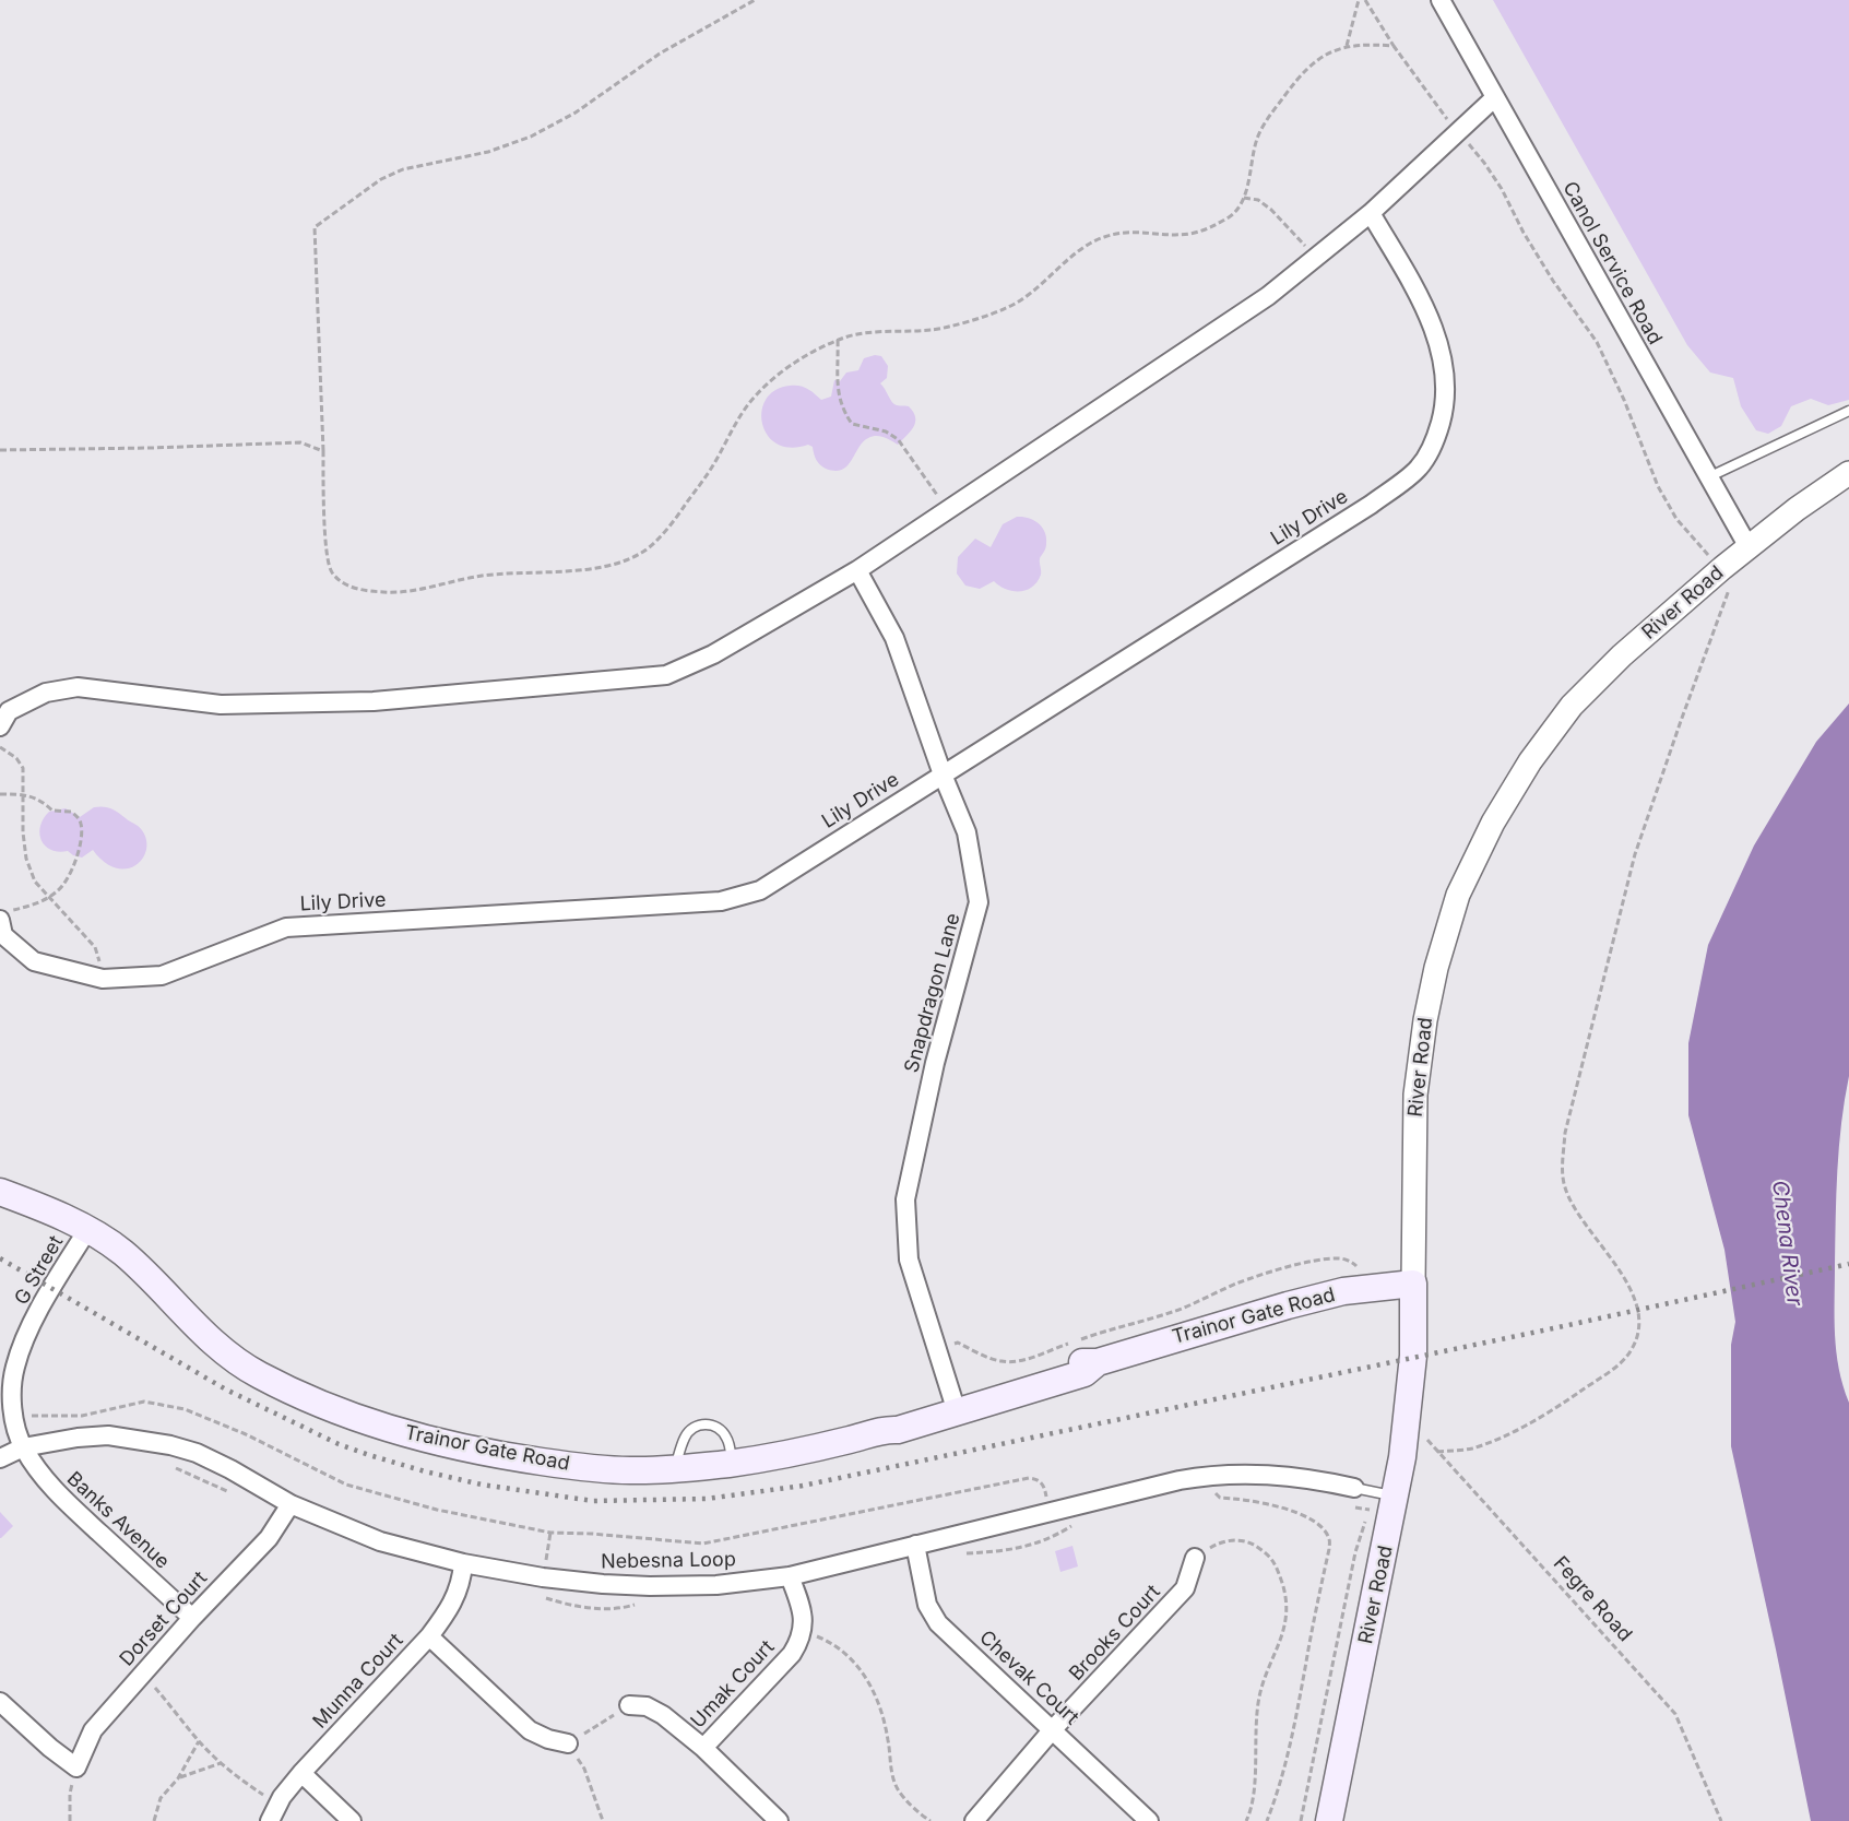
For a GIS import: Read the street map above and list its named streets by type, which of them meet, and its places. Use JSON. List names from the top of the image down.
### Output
{
  "streets": {
    "main road": ["River Road", "Trainor Gate Road"],
    "street": [
      "Canol Service Road",
      "Lily Drive",
      "Snapdragon Lane",
      "G Street",
      "Banks Avenue",
      "Nebesna Loop",
      "Dorset Court",
      "Brooks Court",
      "Chevak Court",
      "Munna Court",
      "Umak Court"
    ],
    "path": ["Fegre Road"]
  },
  "crossings": [
    ["Canol Service Road", "River Road"],
    ["Lily Drive", "Snapdragon Lane"],
    ["River Road", "Trainor Gate Road"],
    ["River Road", "Fegre Road"],
    ["Snapdragon Lane", "Trainor Gate Road"],
    ["G Street", "Trainor Gate Road"],
    ["G Street", "Banks Avenue"],
    ["G Street", "Nebesna Loop"],
    ["Banks Avenue", "Nebesna Loop"],
    ["Banks Avenue", "Dorset Court"],
    ["Nebesna Loop", "Dorset Court"],
    ["Nebesna Loop", "Chevak Court"],
    ["Nebesna Loop", "Munna Court"],
    ["Brooks Court", "Chevak Court"]
  ],
  "water": ["Chena River"]
}
